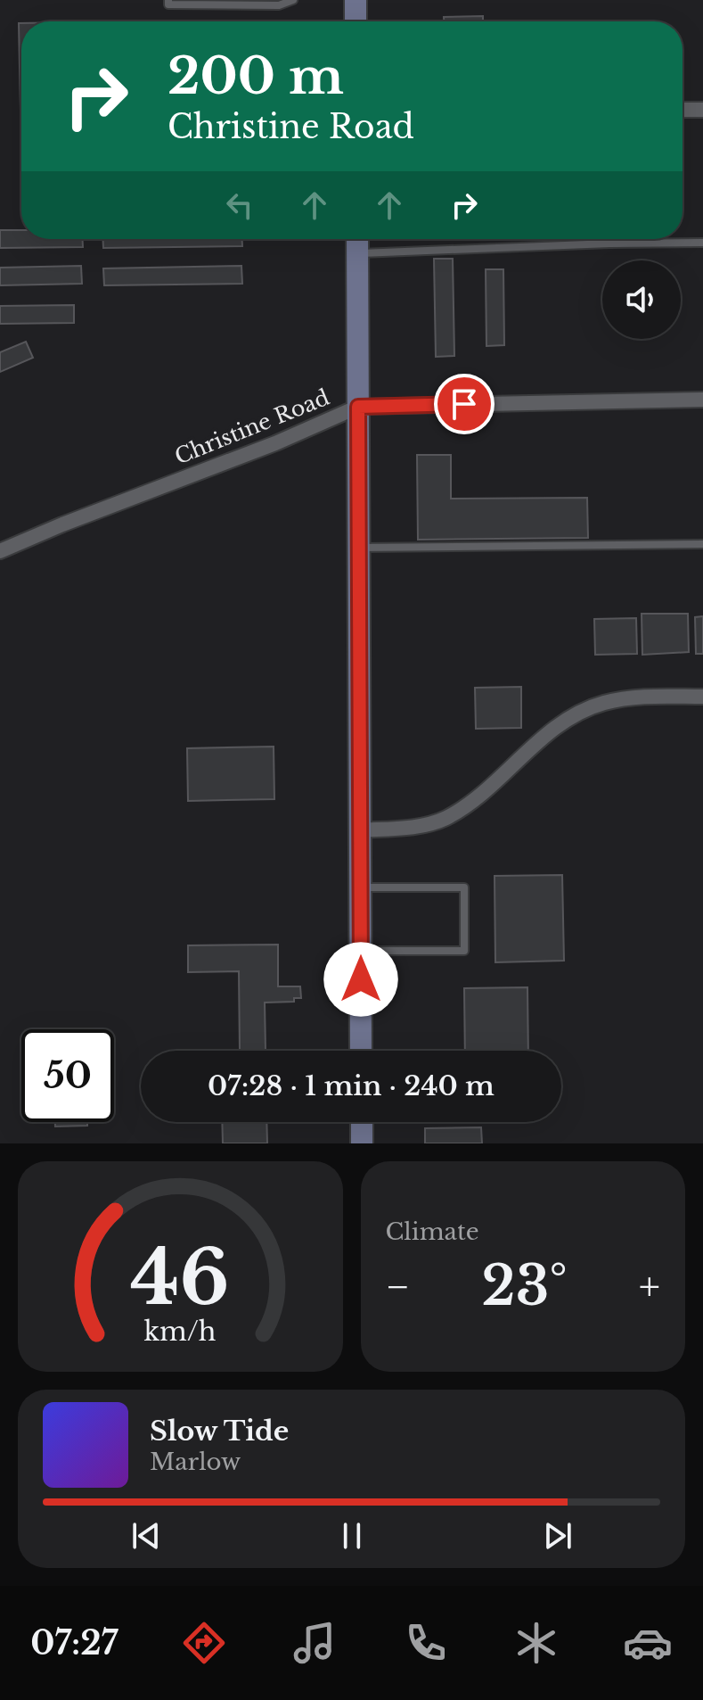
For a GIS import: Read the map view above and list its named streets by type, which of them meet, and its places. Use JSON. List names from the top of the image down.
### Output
{
  "streets": {
    "street": ["Christine Road"]
  },
  "page": {
    "turn": ["200 m", "Christine Road"],
    "limit": "50",
    "trip": "07:28 · 1 min · 240 m",
    "tile": "Climate",
    "heat": ["−", "23°", "+"],
    "song": ["Slow Tide", "Marlow"],
    "tabs": "07:27",
    "gauge": ["46", "km/h"]
  }
}
